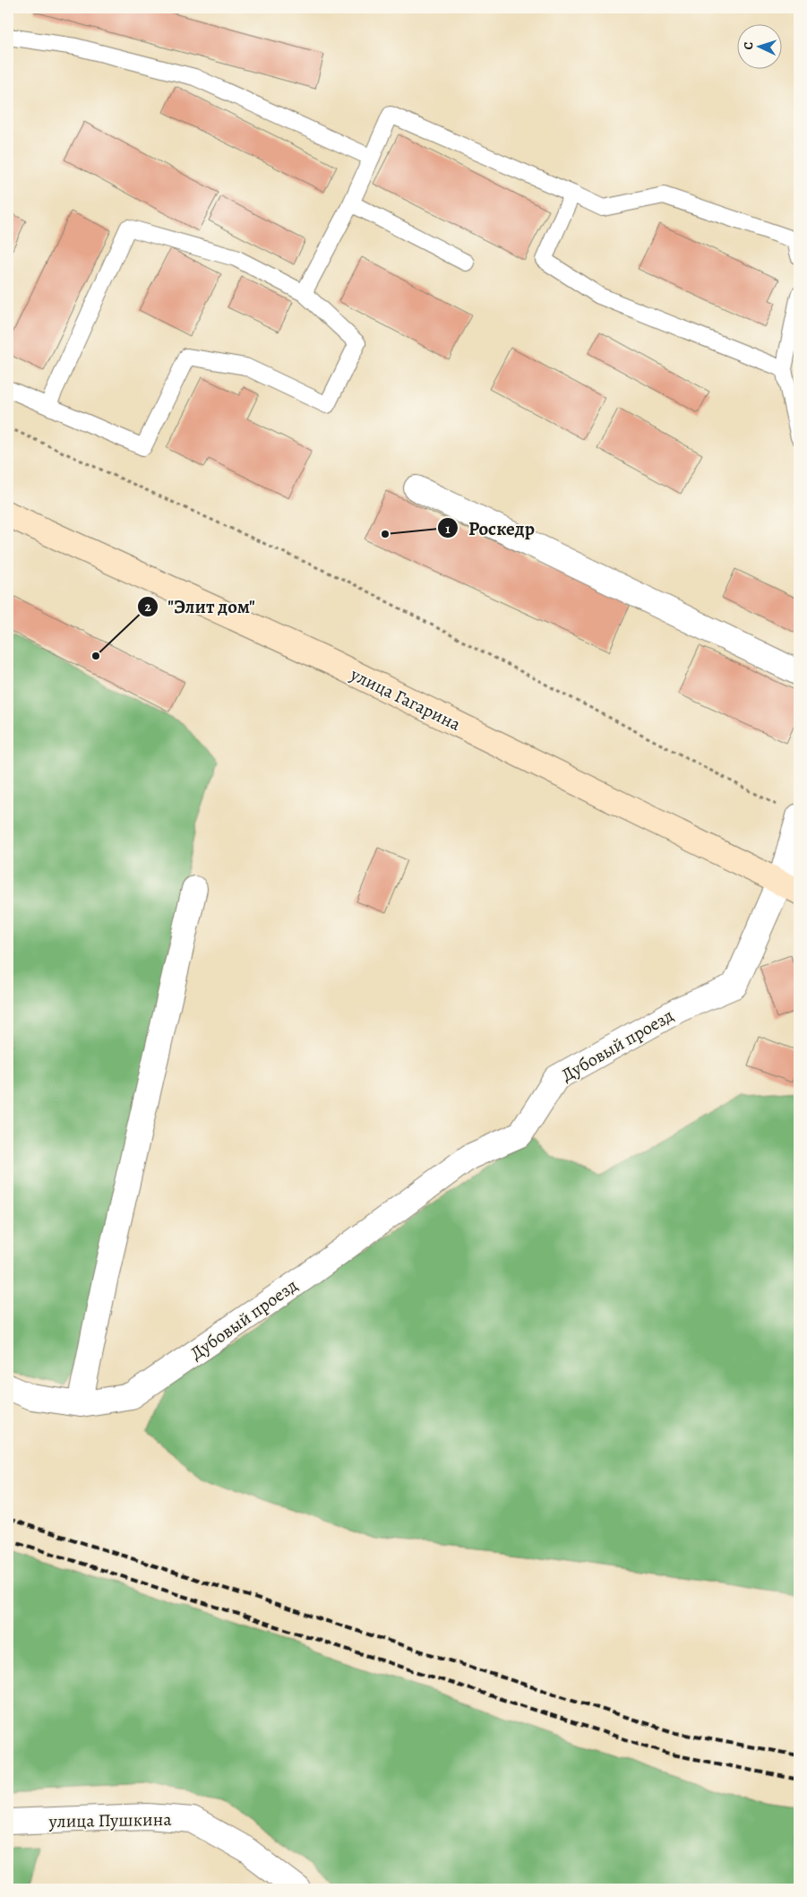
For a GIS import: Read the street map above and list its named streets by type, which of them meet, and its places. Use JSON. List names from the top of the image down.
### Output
{
  "streets": {
    "main road": ["улица Гагарина"],
    "street": ["Дубовый проезд", "улица Пушкина"]
  },
  "crossings": [
    ["улица Гагарина", "Дубовый проезд"]
  ],
  "places": ["Роскедр", "\"Элит дом\""],
  "north": "left"
}
